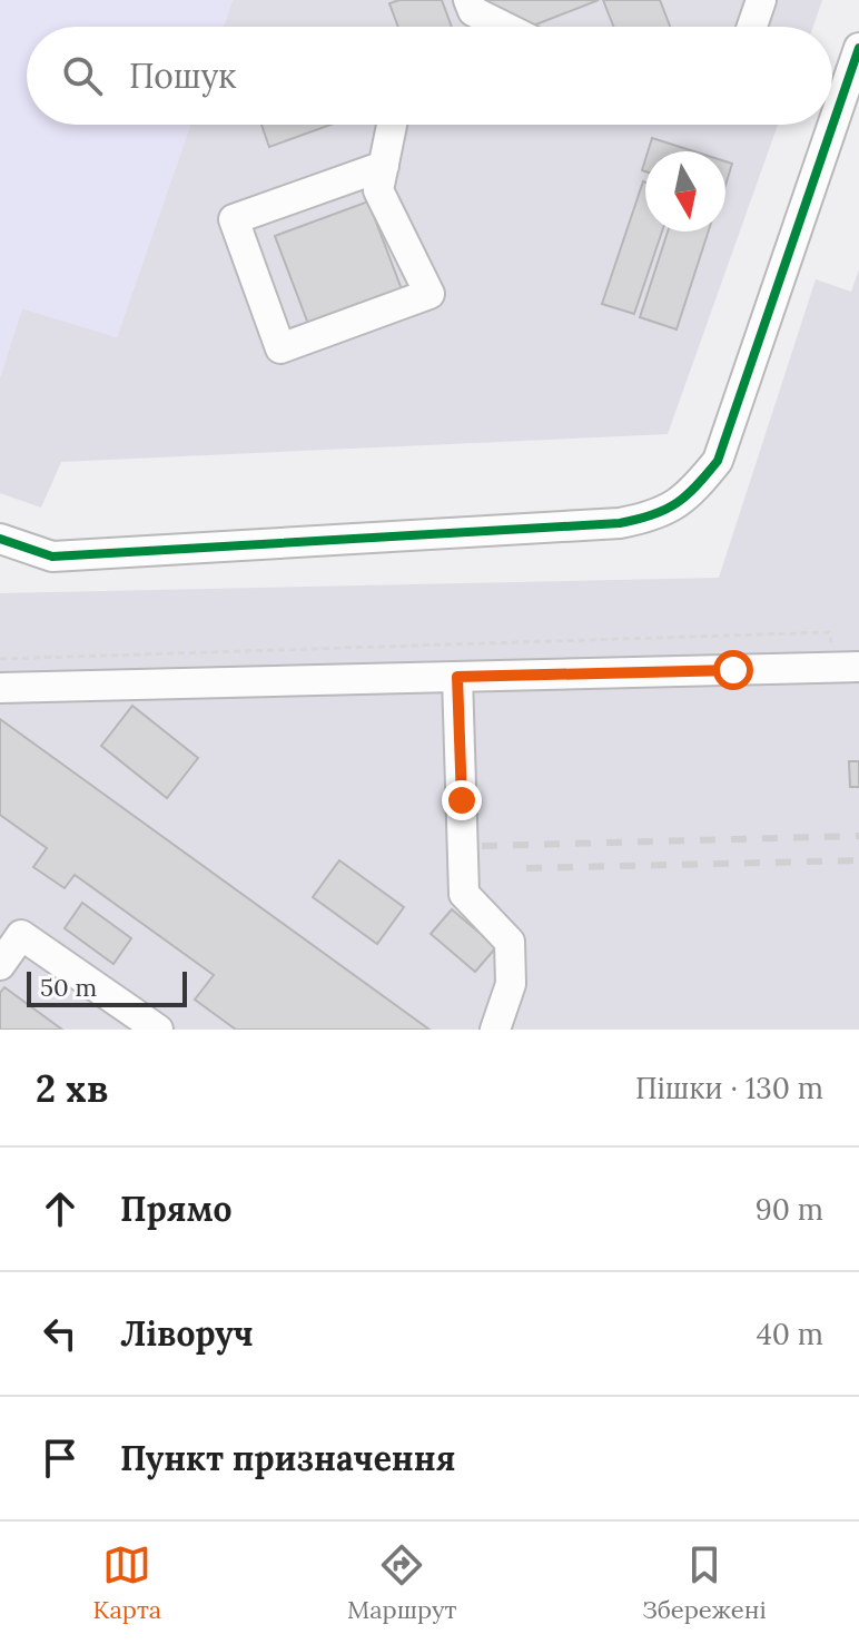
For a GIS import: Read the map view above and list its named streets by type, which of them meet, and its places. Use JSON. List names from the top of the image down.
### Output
{
  "scale_bar": "50 m",
  "north": "bottom",
  "page": {
    "search": "Пошук",
    "scale": "50 m",
    "heading": ["2 хв", "Пішки · 130 m"],
    "list": [
      ["Прямо", "90 m"],
      ["Ліворуч", "40 m"],
      "Пункт призначення"
    ],
    "nav": ["Карта", "Маршрут", "Збережені"]
  }
}
